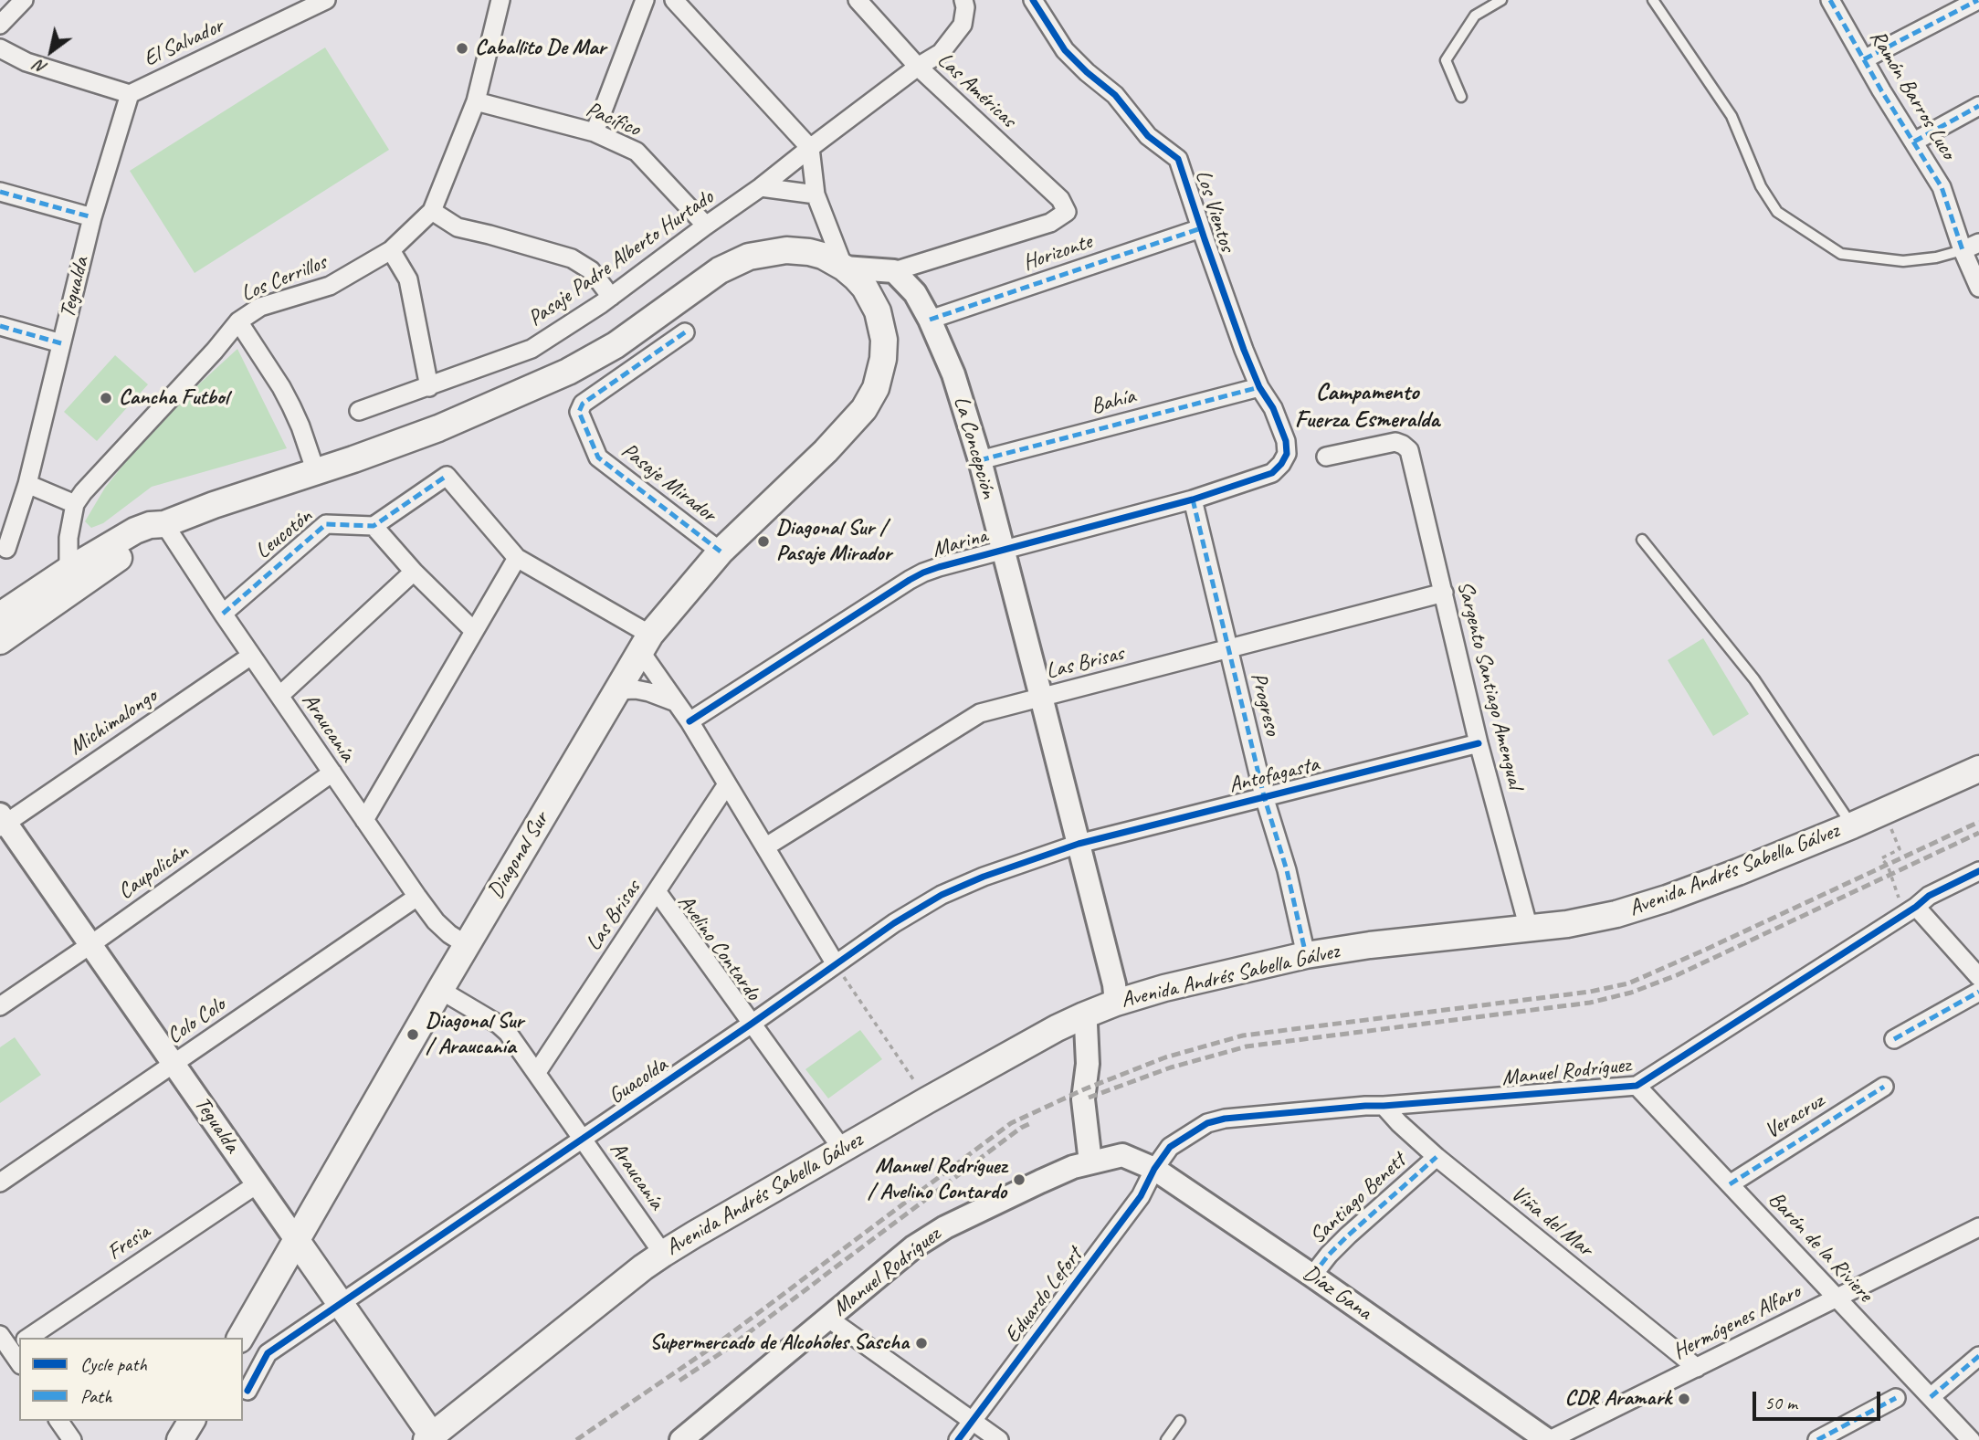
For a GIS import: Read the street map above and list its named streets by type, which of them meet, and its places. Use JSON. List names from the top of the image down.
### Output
{
  "streets": {
    "main road": ["Tegualda", "Diagonal Sur", "Avenida Andrés Sabella Gálvez"],
    "street": [
      "El Salvador",
      "Las Américas",
      "Ramón Barros Luco",
      "Pacífico",
      "Los Vientos",
      "Horizonte",
      "Pasaje Padre Alberto Hurtado",
      "Los Cerrillos",
      "Bahía",
      "La Concepción",
      "Pasaje Mirador",
      "Leucotón",
      "Marina",
      "Las Brisas",
      "Sargento Santiago Amengual",
      "Progreso",
      "Michimalongo",
      "Araucanía",
      "Antofagasta",
      "Caupolicán",
      "Avelino Contardo",
      "Colo Colo",
      "Manuel Rodríguez",
      "Guacolda",
      "Veracruz",
      "Santiago Benett",
      "Viña del Mar",
      "Fresia",
      "Barón de la Riviere",
      "Díaz Gana",
      "Eduardo Lefort",
      "Hermógenes Alfaro"
    ]
  },
  "crossings": [
    ["El Salvador", "Tegualda"],
    ["Las Américas", "Horizonte"],
    ["Las Américas", "Pasaje Padre Alberto Hurtado"],
    ["Pacífico", "Pasaje Padre Alberto Hurtado"],
    ["Pacífico", "Los Cerrillos"],
    ["Los Vientos", "Horizonte"],
    ["Los Vientos", "Bahía"],
    ["Los Vientos", "Marina"],
    ["Horizonte", "La Concepción"],
    ["Tegualda", "Michimalongo"],
    ["Tegualda", "Diagonal Sur"],
    ["Tegualda", "Avenida Andrés Sabella Gálvez"],
    ["Tegualda", "Caupolicán"],
    ["Tegualda", "Colo Colo"],
    ["Tegualda", "Guacolda"],
    ["Tegualda", "Fresia"],
    ["Bahía", "La Concepción"],
    ["La Concepción", "Marina"],
    ["La Concepción", "Las Brisas"],
    ["La Concepción", "Antofagasta"],
    ["La Concepción", "Avenida Andrés Sabella Gálvez"],
    ["La Concepción", "Guacolda"],
    ["Pasaje Mirador", "Diagonal Sur"],
    ["Leucotón", "Araucanía"],
    ["Marina", "Progreso"],
    ["Las Brisas", "Sargento Santiago Amengual"],
    ["Las Brisas", "Progreso"],
    ["Las Brisas", "Araucanía"],
    ["Las Brisas", "Avelino Contardo"],
    ["Sargento Santiago Amengual", "Antofagasta"],
    ["Sargento Santiago Amengual", "Avenida Andrés Sabella Gálvez"],
    ["Progreso", "Antofagasta"],
    ["Progreso", "Avenida Andrés Sabella Gálvez"],
    ["Michimalongo", "Araucanía"],
    ["Araucanía", "Diagonal Sur"],
    ["Araucanía", "Avenida Andrés Sabella Gálvez"],
    ["Araucanía", "Caupolicán"],
    ["Araucanía", "Colo Colo"],
    ["Araucanía", "Guacolda"],
    ["Antofagasta", "Guacolda"],
    ["Avenida Andrés Sabella Gálvez", "Avelino Contardo"],
    ["Avelino Contardo", "Guacolda"],
    ["Manuel Rodríguez", "Viña del Mar"],
    ["Manuel Rodríguez", "Barón de la Riviere"],
    ["Manuel Rodríguez", "Díaz Gana"],
    ["Manuel Rodríguez", "Eduardo Lefort"],
    ["Veracruz", "Barón de la Riviere"],
    ["Santiago Benett", "Viña del Mar"],
    ["Santiago Benett", "Díaz Gana"],
    ["Viña del Mar", "Hermógenes Alfaro"],
    ["Barón de la Riviere", "Hermógenes Alfaro"],
    ["Díaz Gana", "Eduardo Lefort"],
    ["Díaz Gana", "Hermógenes Alfaro"]
  ],
  "districts": ["Campamento Fuerza Esmeralda"],
  "places": [
    "Caballito De Mar",
    "Cancha Futbol",
    "Diagonal Sur / Pasaje Mirador",
    "Diagonal Sur / Araucanía",
    "Manuel Rodríguez / Avelino Contardo",
    "Supermercado de Alcoholes Sascha",
    "CDR Aramark"
  ],
  "legend": ["Cycle path", "Path"],
  "scale_bar": "50 m",
  "north": "bottom left"
}
